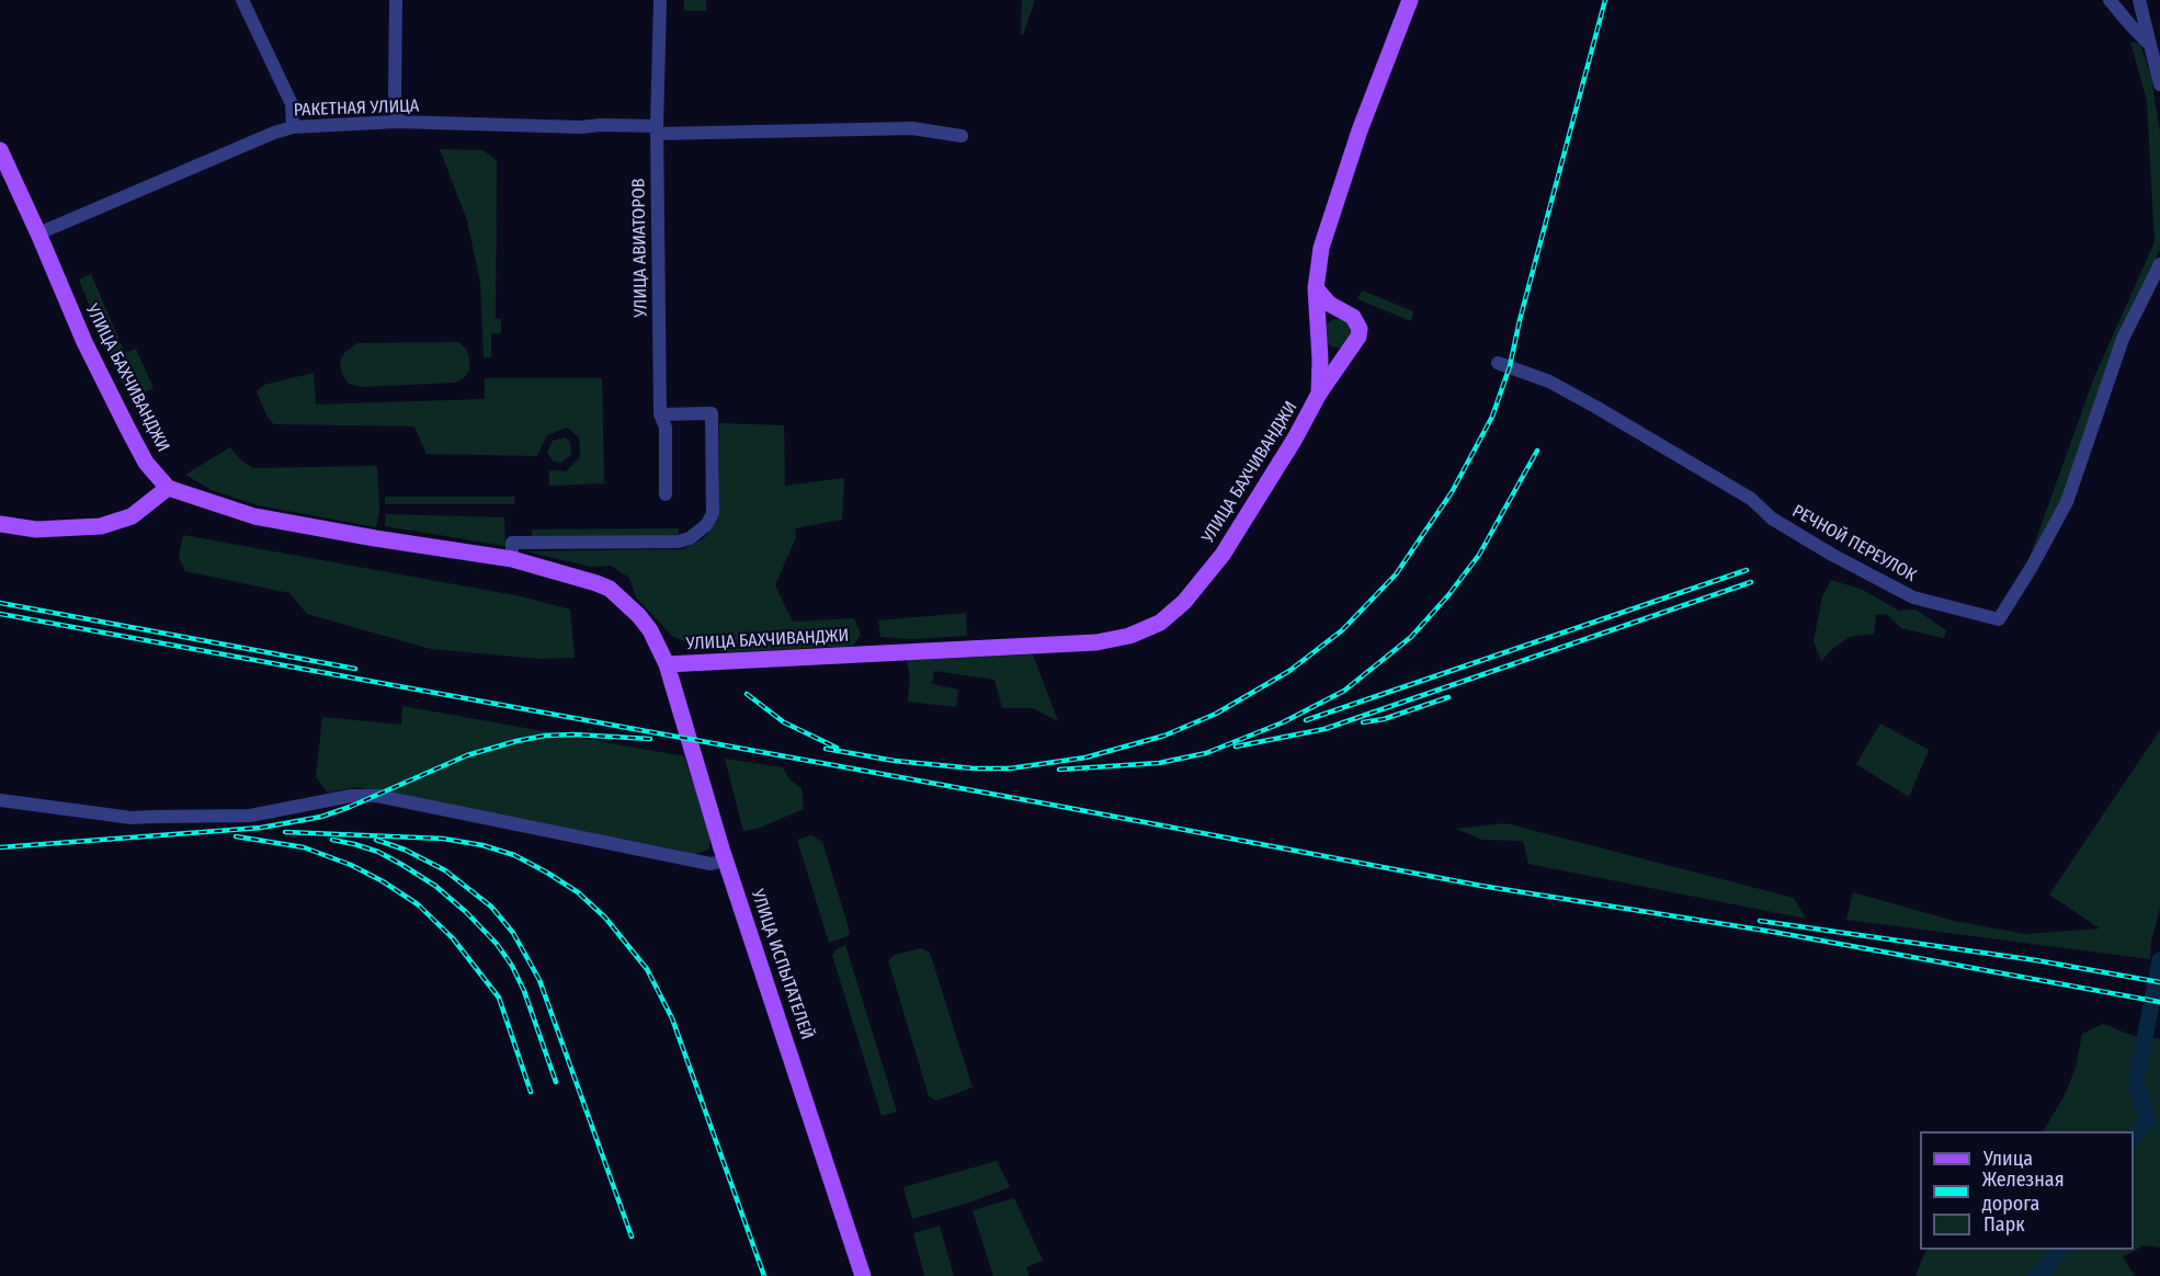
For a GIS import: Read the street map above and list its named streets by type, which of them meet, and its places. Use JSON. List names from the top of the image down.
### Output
{
  "streets": {
    "main road": ["УЛИЦА БАХЧИВАНДЖИ", "УЛИЦА ИСПЫТАТЕЛЕЙ"],
    "street": ["РАКЕТНАЯ УЛИЦА", "УЛИЦА АВИАТОРОВ", "РЕЧНОЙ ПЕРЕУЛОК"]
  },
  "crossings": [
    ["РАКЕТНАЯ УЛИЦА", "УЛИЦА АВИАТОРОВ"],
    ["РАКЕТНАЯ УЛИЦА", "УЛИЦА БАХЧИВАНДЖИ"],
    ["УЛИЦА БАХЧИВАНДЖИ", "УЛИЦА ИСПЫТАТЕЛЕЙ"]
  ],
  "legend": ["Улица", "Железная дорога", "Парк"]
}
